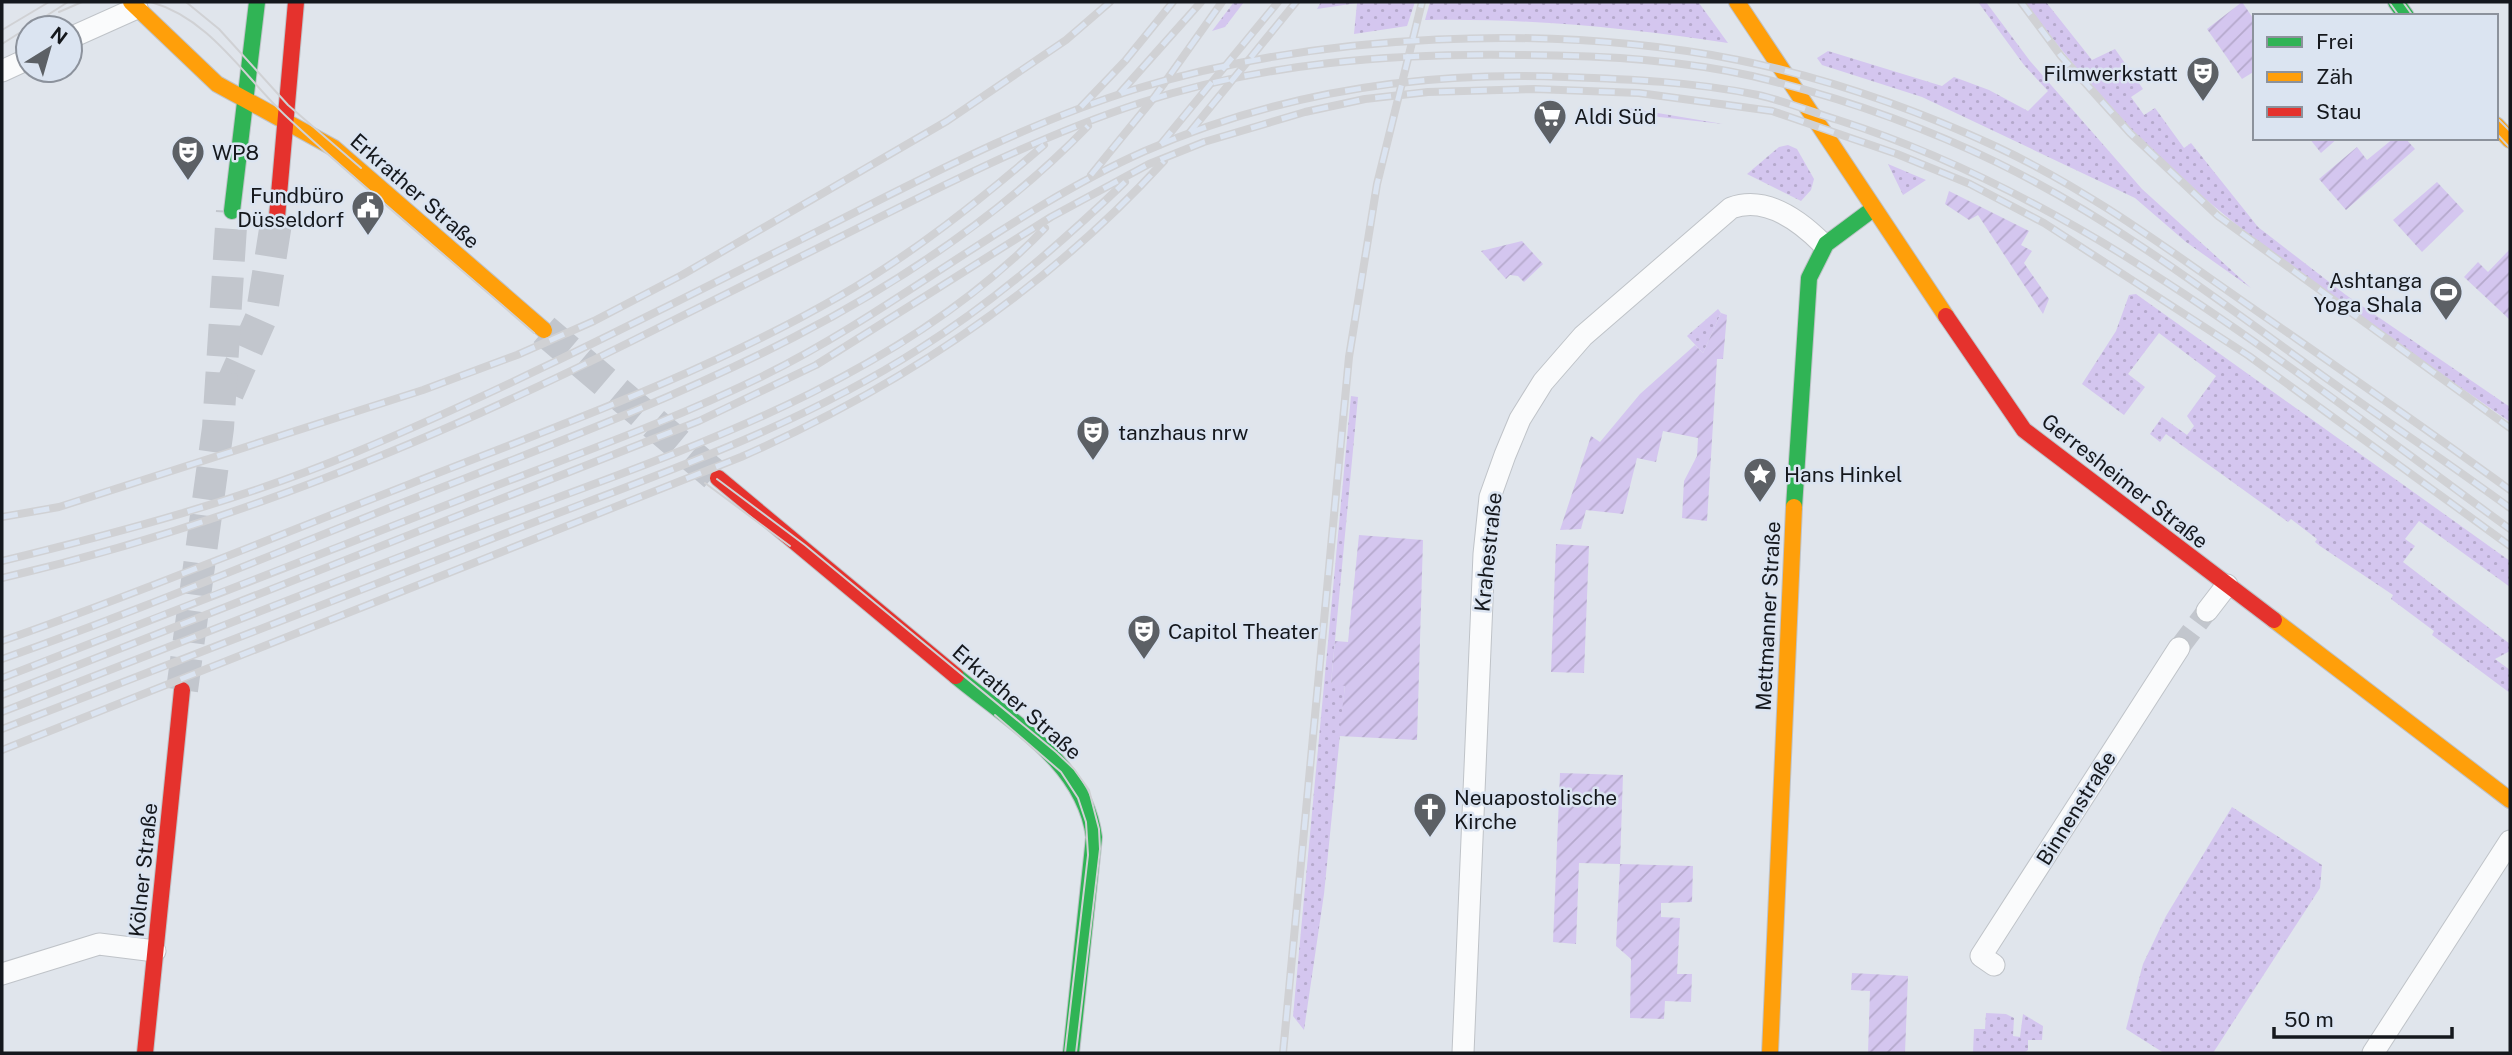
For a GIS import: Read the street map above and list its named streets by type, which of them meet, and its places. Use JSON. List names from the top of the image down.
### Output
{
  "streets": {
    "street": [
      "Erkrather Straße",
      "Gerresheimer Straße",
      "Krahestraße",
      "Mettmanner Straße",
      "Binnenstraße",
      "Kölner Straße"
    ]
  },
  "crossings": [
    ["Krahestraße", "Mettmanner Straße"]
  ],
  "places": {
    "theatre": [
      "Filmwerkstatt",
      "WP8",
      "tanzhaus nrw",
      "Capitol Theater"
    ],
    "supermarket": ["Aldi Süd"],
    "public building": ["Fundbüro Düsseldorf"],
    "sports": ["Ashtanga Yoga Shala"],
    "place": ["Hans Hinkel"],
    "church": ["Neuapostolische Kirche"]
  },
  "legend": ["Frei", "Zäh", "Stau"],
  "scale_bar": "50 m",
  "north": "top right"
}
